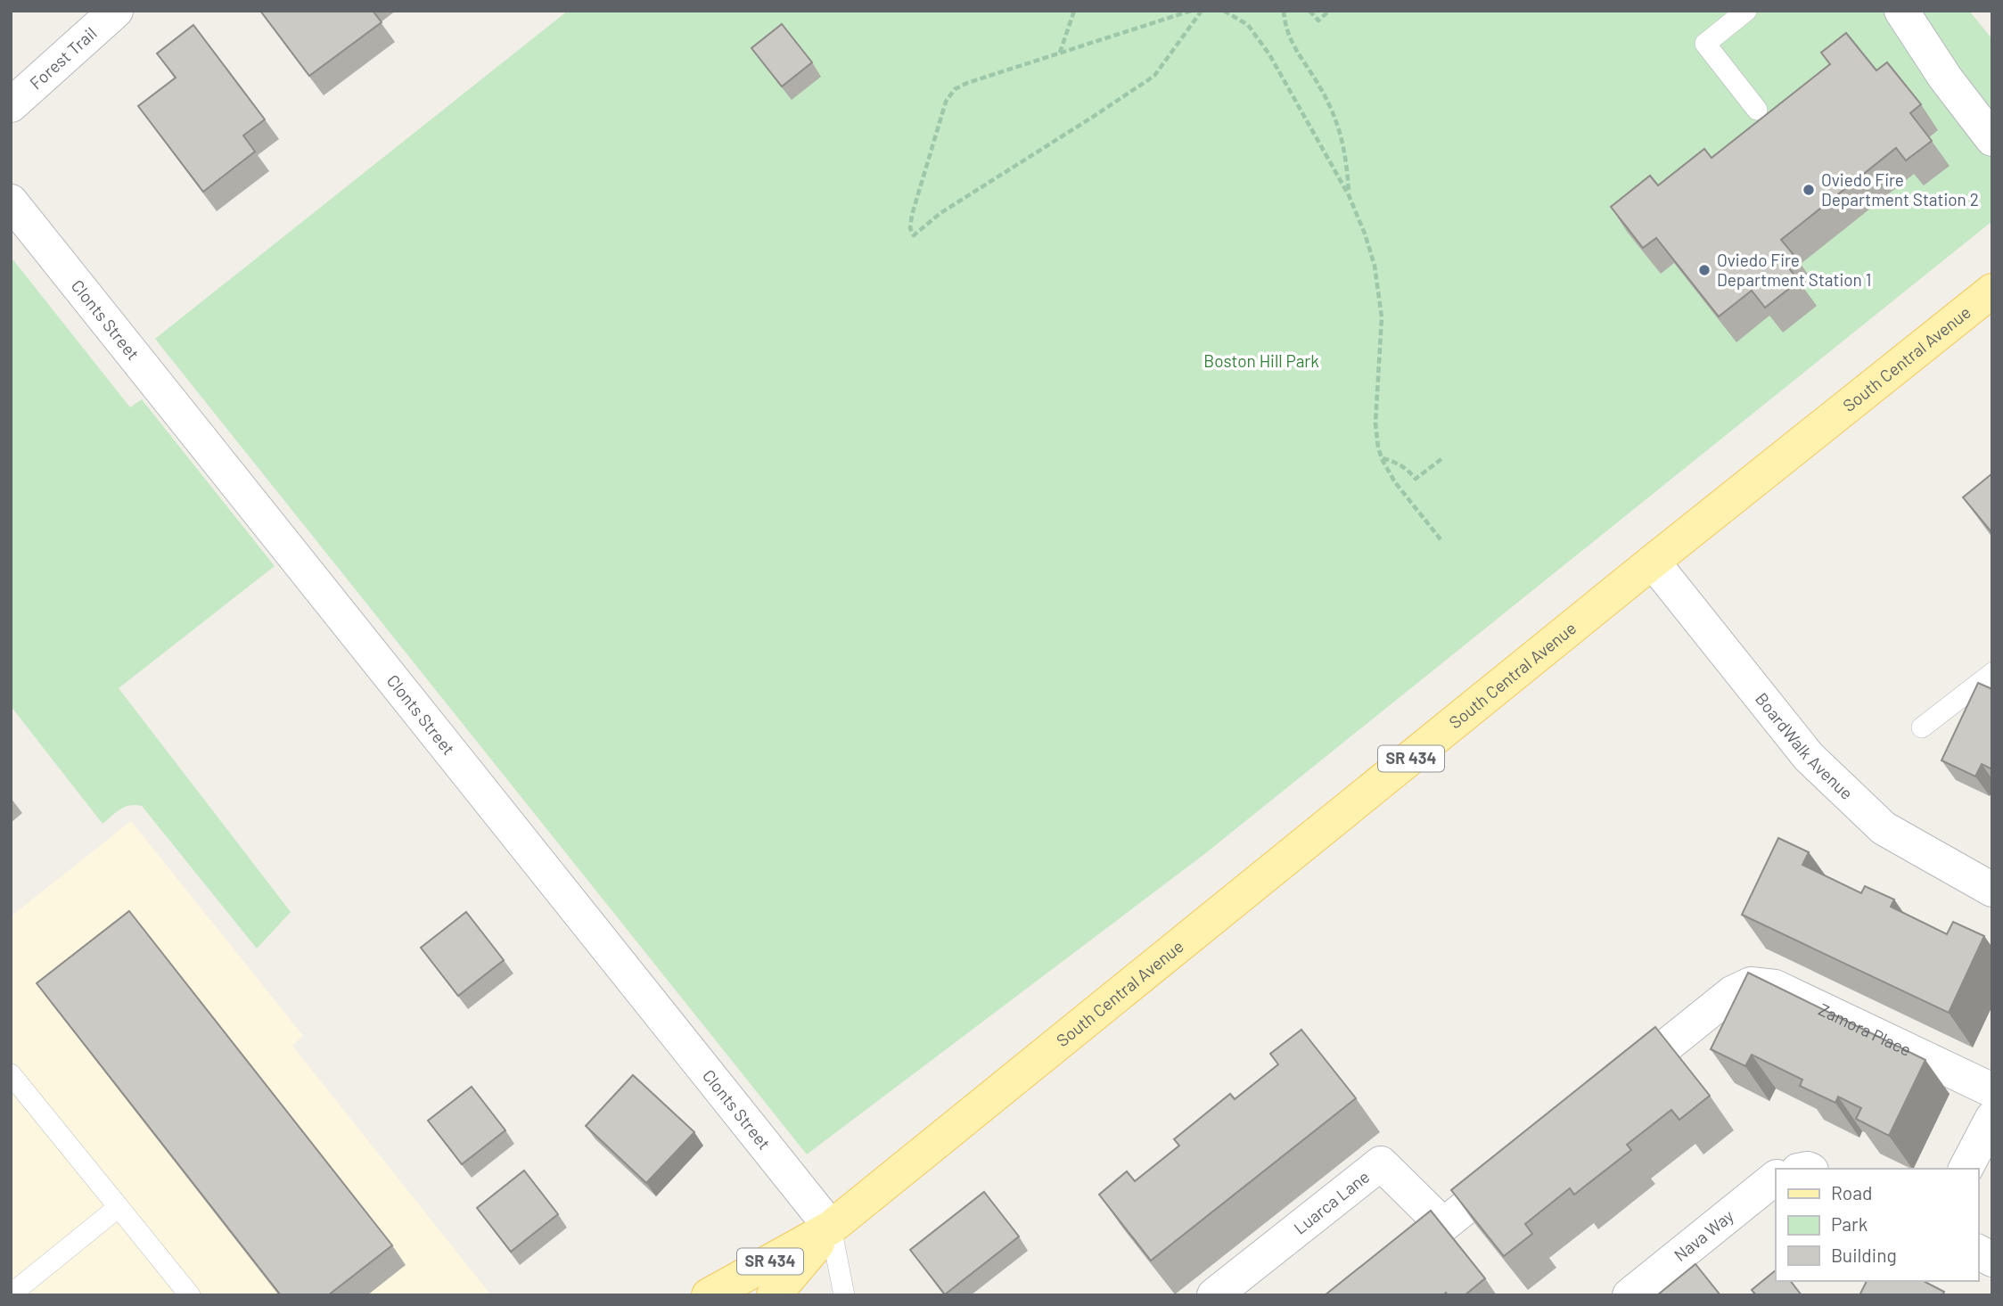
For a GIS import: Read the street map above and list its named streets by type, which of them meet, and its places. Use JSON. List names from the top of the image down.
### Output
{
  "streets": {
    "main road": ["South Central Avenue", "SR 434"],
    "street": [
      "Forest Trail",
      "Clonts Street",
      "BoardWalk Avenue",
      "Zamora Place",
      "Luarca Lane",
      "Nava Way"
    ]
  },
  "crossings": [
    ["Clonts Street", "South Central Avenue"],
    ["South Central Avenue", "BoardWalk Avenue"]
  ],
  "parks": ["Boston Hill Park"],
  "places": ["Oviedo Fire Department Station 2", "Oviedo Fire Department Station 1"],
  "legend": ["Road", "Park", "Building"]
}
